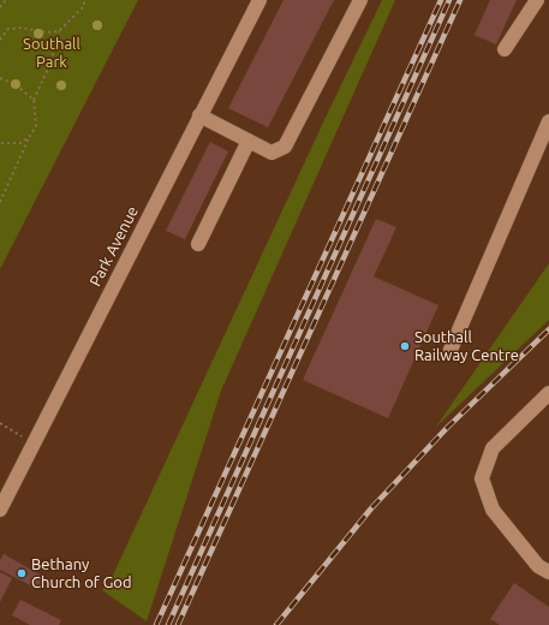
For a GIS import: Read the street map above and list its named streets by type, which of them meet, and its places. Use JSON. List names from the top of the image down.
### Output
{
  "streets": {
    "street": ["Park Avenue"]
  },
  "parks": ["Southall Park"],
  "places": ["Southall Railway Centre", "Bethany Church of God"]
}
